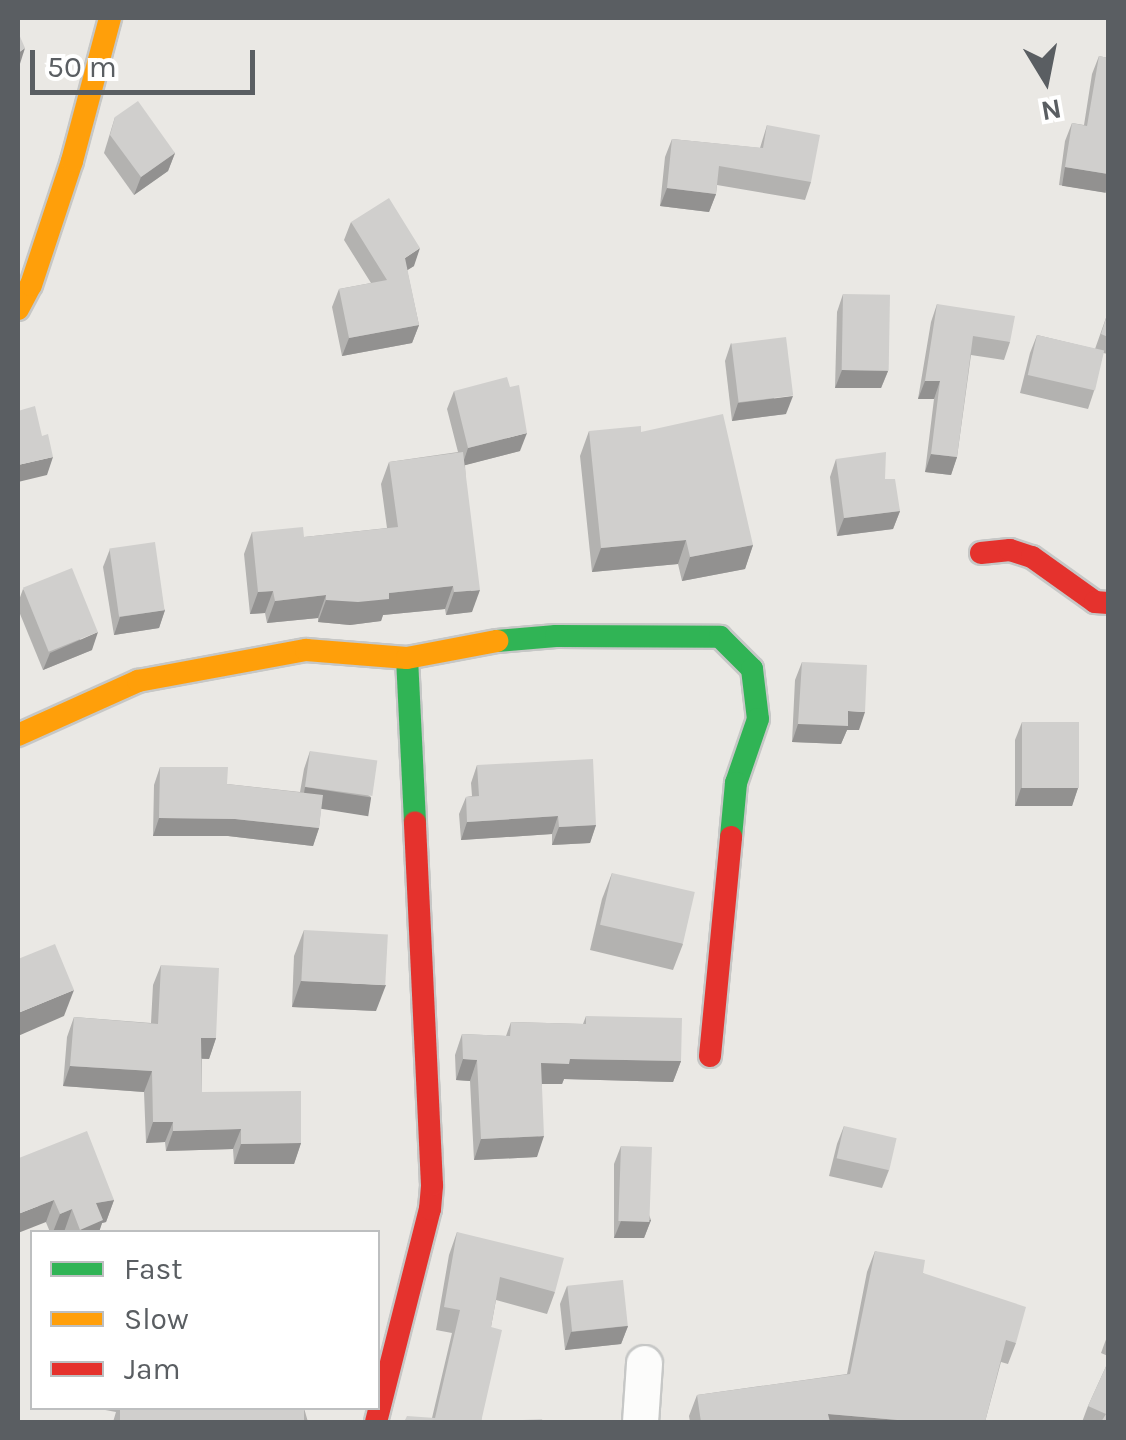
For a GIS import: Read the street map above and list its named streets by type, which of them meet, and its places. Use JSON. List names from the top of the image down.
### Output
{
  "legend": ["Fast", "Slow", "Jam"],
  "scale_bar": "50 m",
  "north": "bottom"
}
